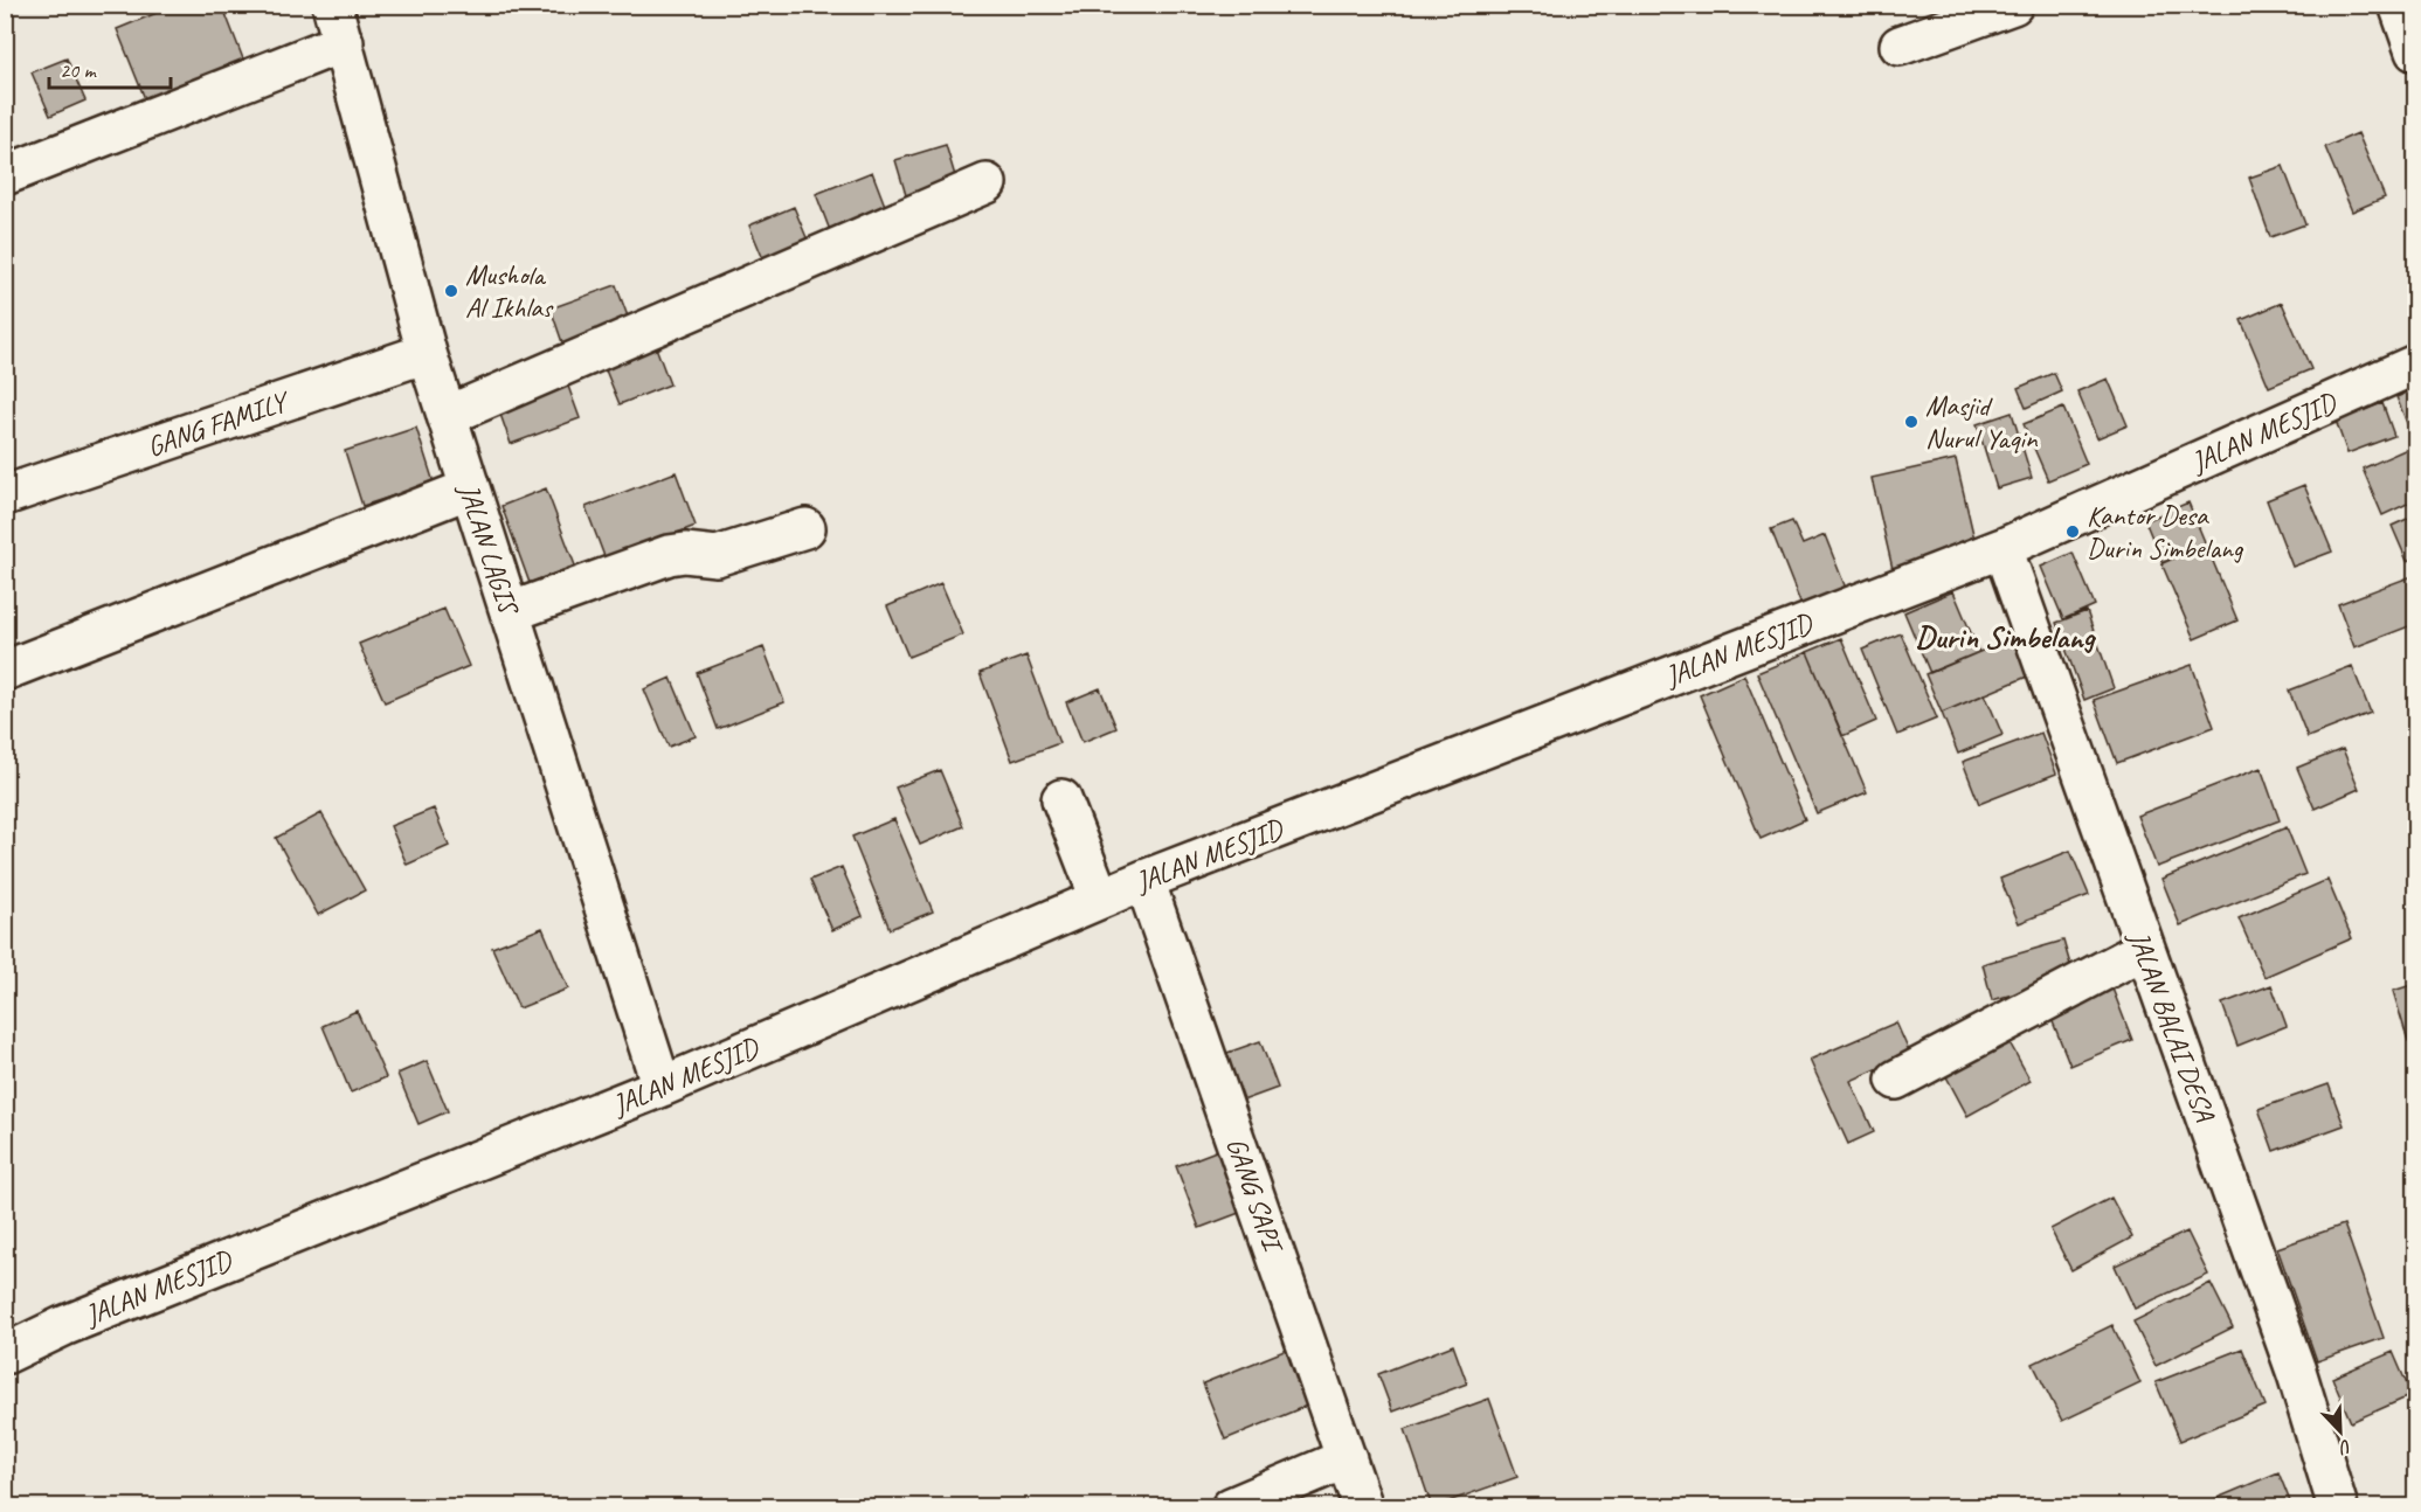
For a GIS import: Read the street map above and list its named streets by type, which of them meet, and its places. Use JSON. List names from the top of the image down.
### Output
{
  "streets": {
    "main road": [
      "GANG FAMILY",
      "JALAN MESJID",
      "JALAN LAGIS",
      "JALAN BALAI DESA",
      "GANG SAPI"
    ]
  },
  "crossings": [
    ["GANG FAMILY", "JALAN LAGIS"],
    ["JALAN MESJID", "JALAN LAGIS"],
    ["JALAN MESJID", "JALAN BALAI DESA"],
    ["JALAN MESJID", "GANG SAPI"]
  ],
  "districts": ["Durin Simbelang"],
  "places": ["Mushola Al Ikhlas", "Masjid Nurul Yaqin", "Kantor Desa Durin Simbelang"],
  "scale_bar": "20 m",
  "north": "bottom right"
}
